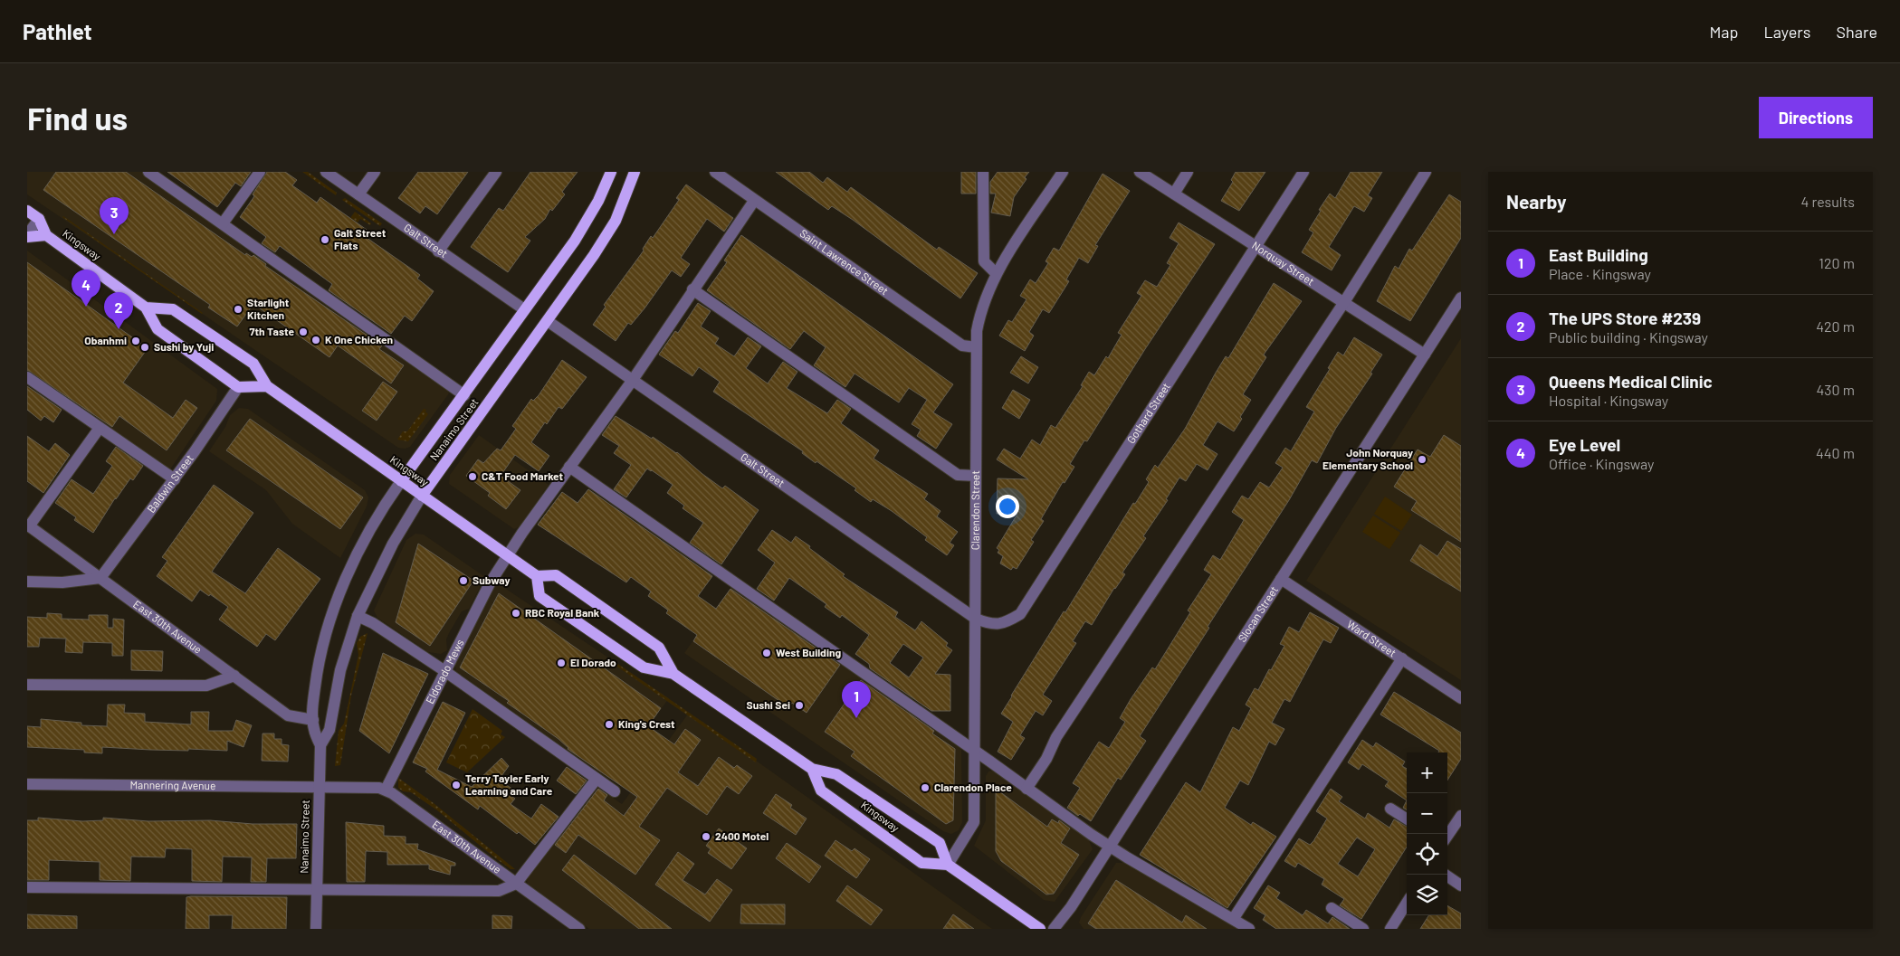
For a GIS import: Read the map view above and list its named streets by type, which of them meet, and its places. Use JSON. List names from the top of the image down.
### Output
{
  "streets": {
    "main road": ["Kingsway", "Nanaimo Street"],
    "street": [
      "Galt Street",
      "Saint Lawrence Street",
      "Norquay Street",
      "Gothard Street",
      "Baldwin Street",
      "Clarendon Street",
      "Slocan Street",
      "East 30th Avenue",
      "Ward Street",
      "Eldorado Mews",
      "Mannering Avenue"
    ]
  },
  "crossings": [
    ["Galt Street", "Gothard Street"],
    ["Galt Street", "Nanaimo Street"],
    ["Galt Street", "Clarendon Street"],
    ["Galt Street", "Eldorado Mews"],
    ["Kingsway", "Nanaimo Street"],
    ["Kingsway", "Baldwin Street"],
    ["Kingsway", "Clarendon Street"],
    ["Kingsway", "Eldorado Mews"],
    ["Saint Lawrence Street", "Clarendon Street"],
    ["Saint Lawrence Street", "Eldorado Mews"],
    ["Norquay Street", "Gothard Street"],
    ["Norquay Street", "Slocan Street"],
    ["Gothard Street", "Clarendon Street"],
    ["Nanaimo Street", "East 30th Avenue"],
    ["Nanaimo Street", "Mannering Avenue"],
    ["Baldwin Street", "East 30th Avenue"],
    ["Slocan Street", "Ward Street"],
    ["East 30th Avenue", "Eldorado Mews"],
    ["East 30th Avenue", "Mannering Avenue"]
  ],
  "places": [
    "Galt Street Flats",
    "Starlight Kitchen",
    "7th Taste",
    "K One Chicken",
    "Obanhmi",
    "Sushi by Yuji",
    "John Norquay Elementary School",
    "C&T Food Market",
    "Subway",
    "RBC Royal Bank",
    "West Building",
    "El Dorado",
    "Sushi Sei",
    "King's Crest",
    "Terry Tayler Early Learning and Care",
    "Clarendon Place",
    "2400 Motel"
  ],
  "page": {
    "header": "Pathlet",
    "nav": ["Map", "Layers", "Share"],
    "buttons": "Directions",
    "title": "Find us",
    "heading": ["Nearby", "4 results"],
    "pins": [
      "3",
      "4",
      "2",
      "1"
    ],
    "list": [
      {
        "mark": "1",
        "name": "East Building",
        "note": "Place · Kingsway",
        "value": "120 m"
      },
      {
        "mark": "2",
        "name": "The UPS Store #239",
        "note": "Public building · Kingsway",
        "value": "420 m"
      },
      {
        "mark": "3",
        "name": "Queens Medical Clinic",
        "note": "Hospital · Kingsway",
        "value": "430 m"
      },
      {
        "mark": "4",
        "name": "Eye Level",
        "note": "Office · Kingsway",
        "value": "440 m"
      }
    ],
    "map_buttons": ["+", "−"]
  }
}
